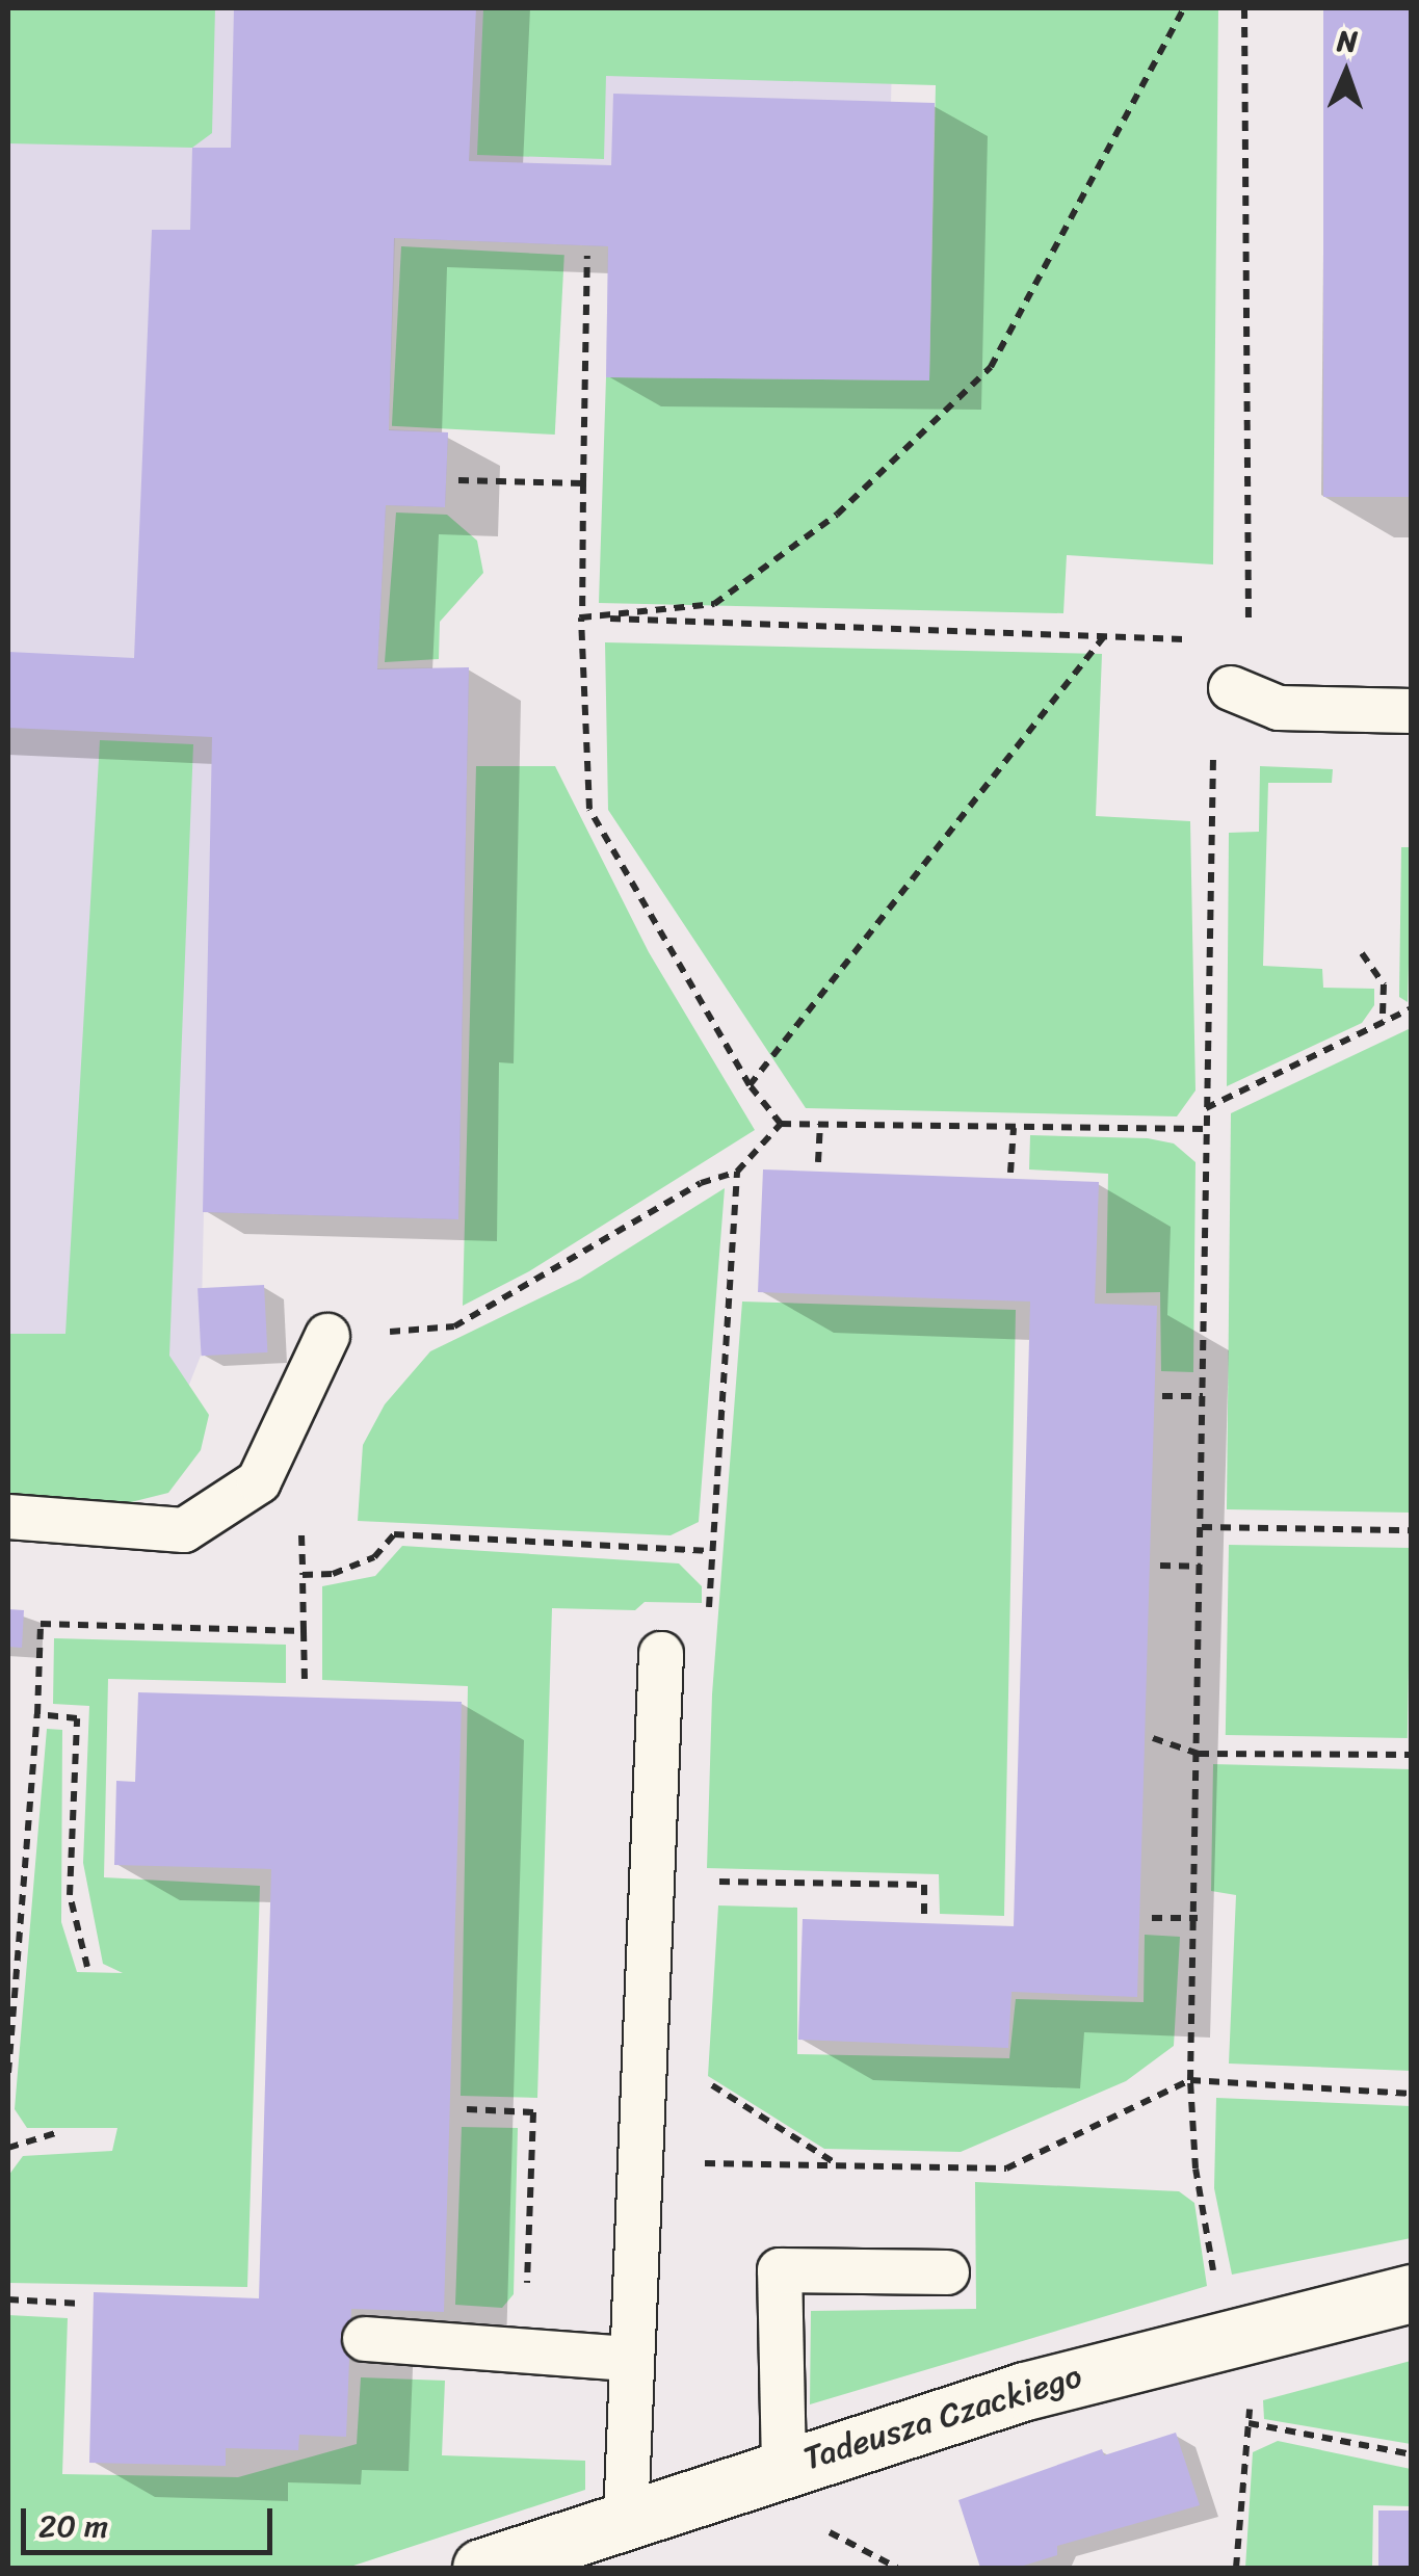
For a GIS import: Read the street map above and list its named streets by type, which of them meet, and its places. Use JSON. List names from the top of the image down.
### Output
{
  "streets": {
    "street": ["Tadeusza Czackiego"]
  },
  "scale_bar": "20 m",
  "north": "top"
}
